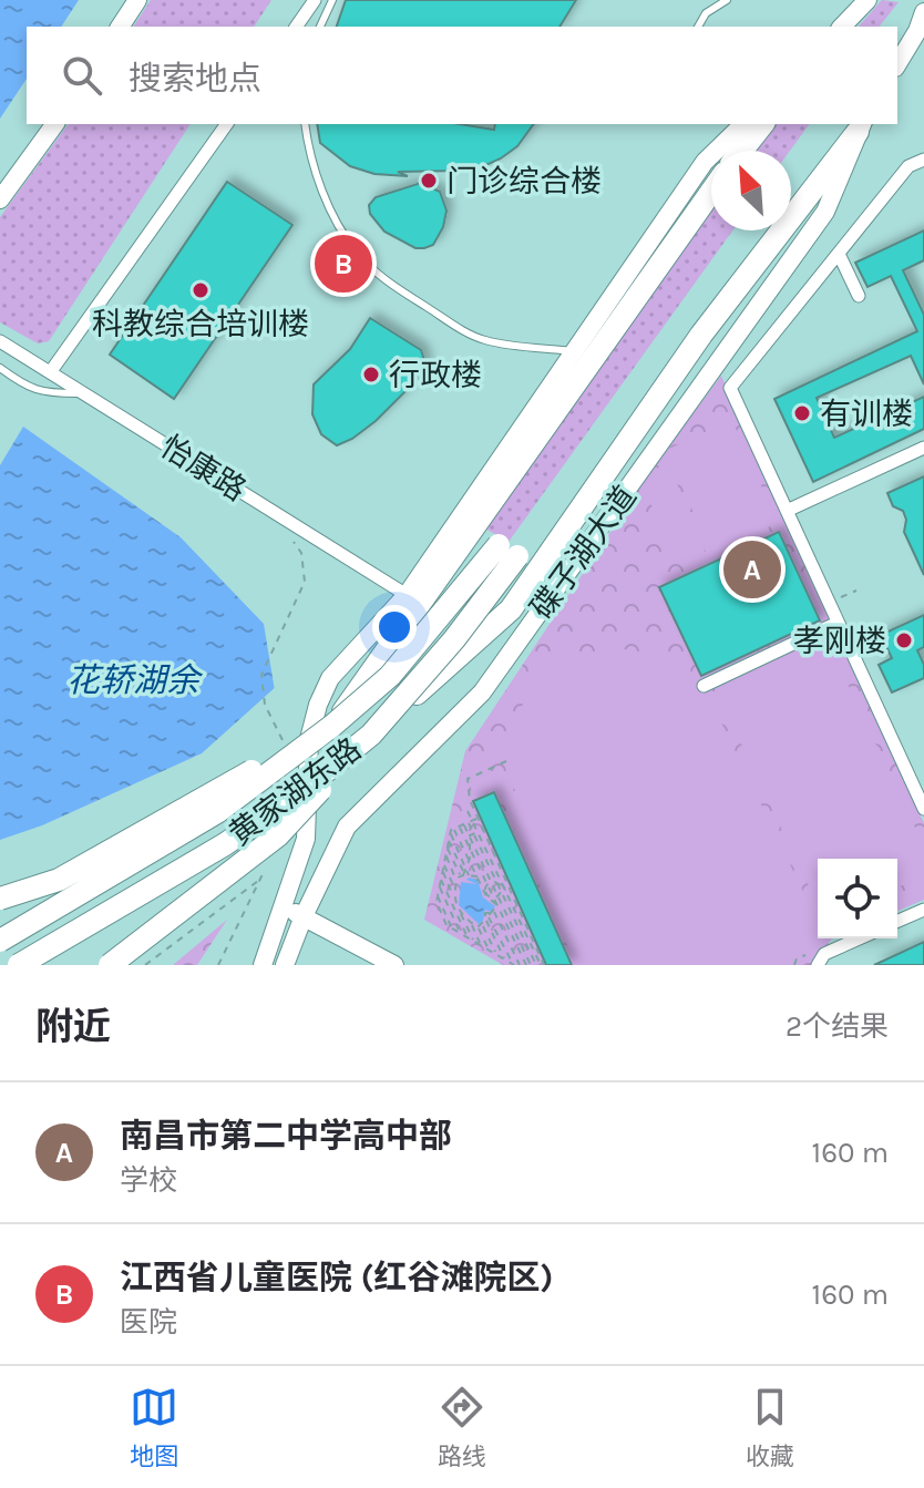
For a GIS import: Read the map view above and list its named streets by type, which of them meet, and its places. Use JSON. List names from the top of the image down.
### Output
{
  "streets": {
    "highway": ["黄家湖东路"],
    "main road": ["碟子湖大道"],
    "street": ["怡康路"]
  },
  "water": ["花轿湖余"],
  "places": [
    "门诊综合楼",
    "科教综合培训楼",
    "行政楼",
    "有训楼",
    "孝刚楼"
  ],
  "north": "top left",
  "page": {
    "search": "搜索地点",
    "pins": ["B", "A"],
    "heading": ["附近", "2个结果"],
    "list": [
      {
        "mark": "A",
        "name": "南昌市第二中学高中部",
        "note": "学校",
        "value": "160 m"
      },
      {
        "mark": "B",
        "name": "江西省儿童医院 (红谷滩院区)",
        "note": "医院",
        "value": "160 m"
      }
    ],
    "nav": ["地图", "路线", "收藏"]
  }
}
